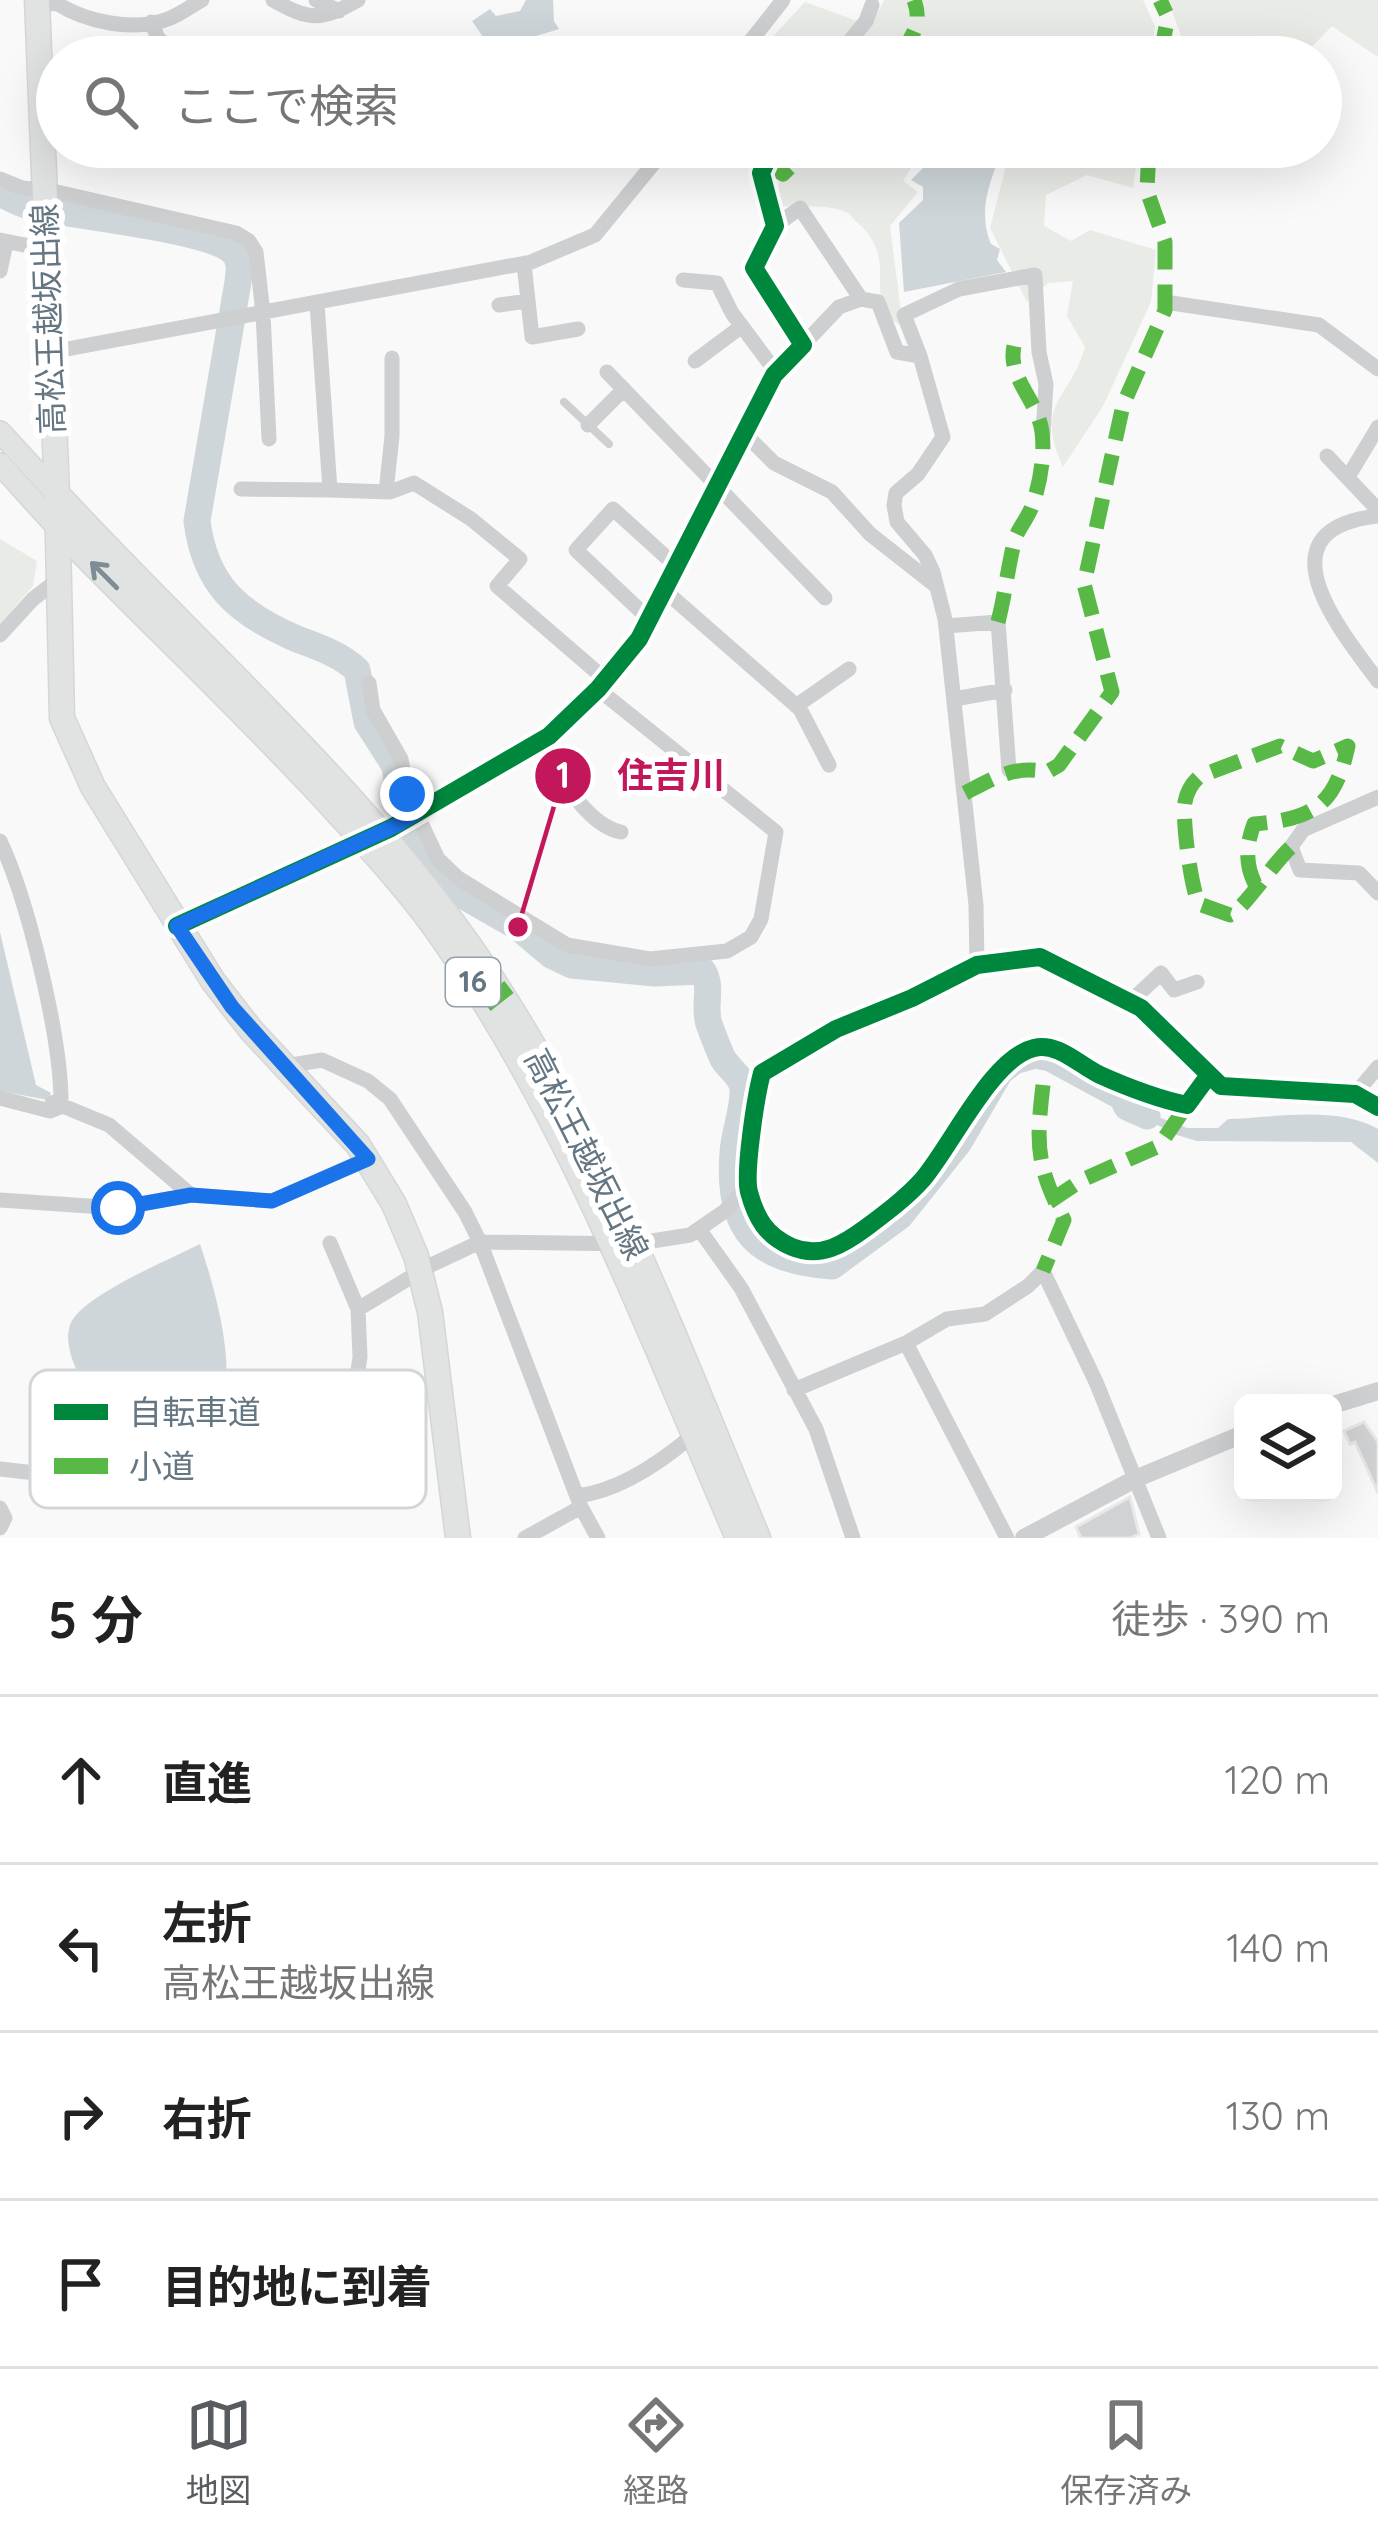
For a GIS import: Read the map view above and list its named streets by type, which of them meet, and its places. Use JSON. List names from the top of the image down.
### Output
{
  "streets": {
    "main road": ["高松王越坂出線", "16"]
  },
  "places": ["住吉川"],
  "legend": ["自転車道", "小道"],
  "page": {
    "search": "ここで検索",
    "heading": ["5 分", "徒歩 · 390 m"],
    "list": [
      ["直進", "120 m"],
      ["左折", "高松王越坂出線", "140 m"],
      ["右折", "130 m"],
      "目的地に到着"
    ],
    "nav": ["地図", "経路", "保存済み"]
  }
}
